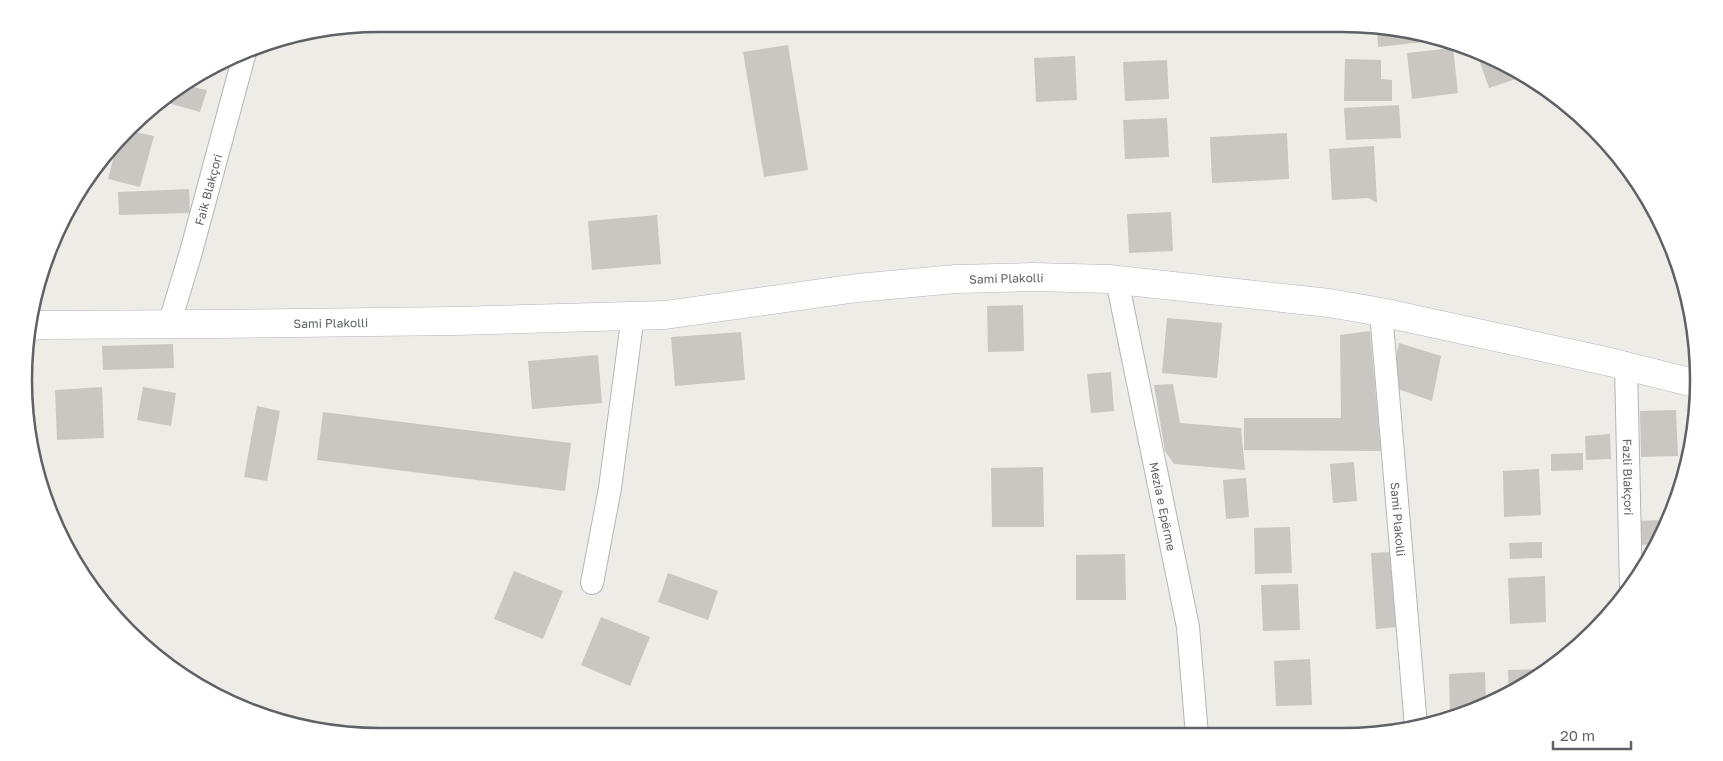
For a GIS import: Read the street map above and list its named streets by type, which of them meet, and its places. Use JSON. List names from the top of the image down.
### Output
{
  "streets": {
    "street": [
      "Faik Blakçori",
      "Sami Plakolli",
      "Fazli Blakçori",
      "Mezia e Epërme"
    ]
  },
  "crossings": [
    ["Faik Blakçori", "Sami Plakolli"],
    ["Sami Plakolli", "Fazli Blakçori"],
    ["Sami Plakolli", "Mezia e Epërme"]
  ],
  "scale_bar": "20 m"
}
